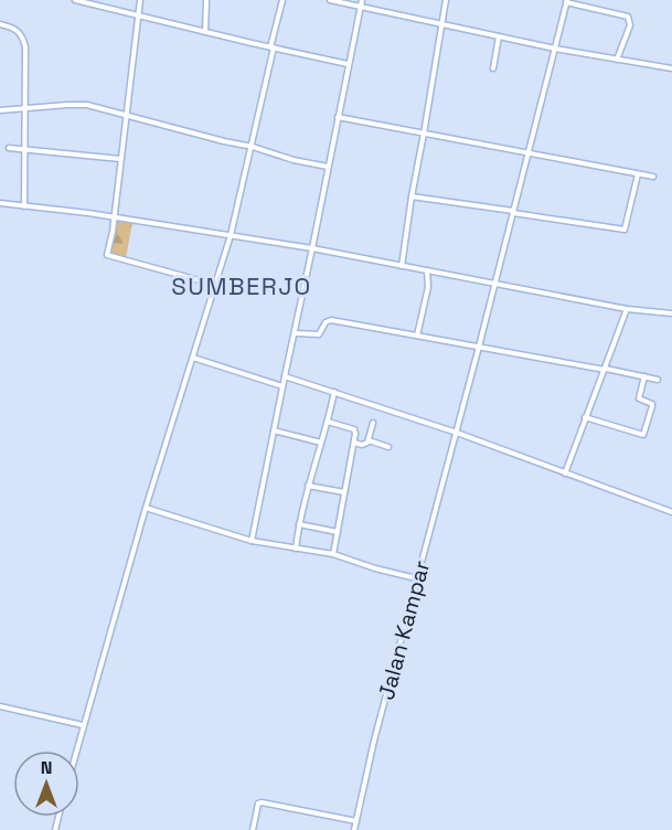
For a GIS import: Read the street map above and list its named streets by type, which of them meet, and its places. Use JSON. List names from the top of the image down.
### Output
{
  "streets": {
    "street": ["Jalan Kampar"]
  },
  "districts": ["SUMBERJO"],
  "north": "top"
}
